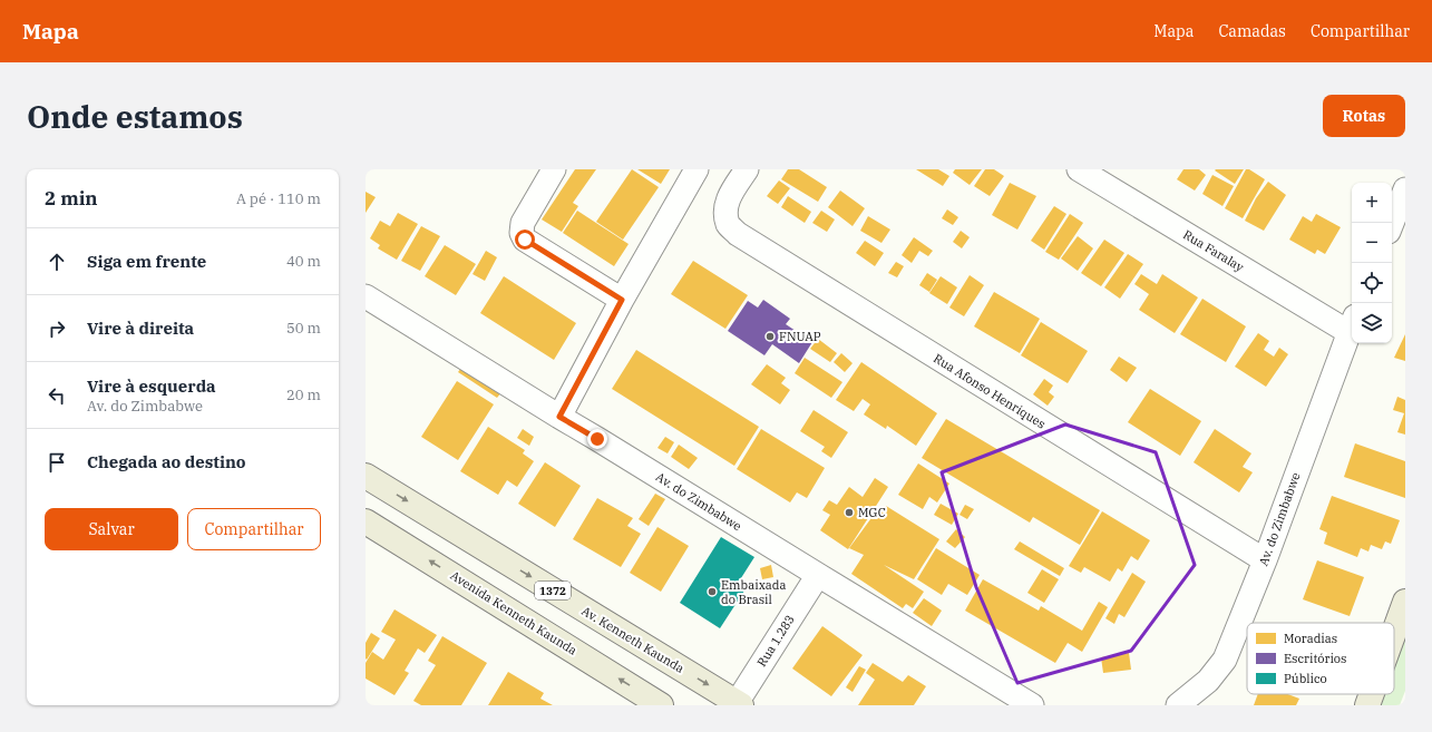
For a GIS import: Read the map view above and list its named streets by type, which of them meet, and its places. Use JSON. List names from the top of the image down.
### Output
{
  "streets": {
    "main road": ["1372", "Avenida Kenneth Kaunda", "Av. Kenneth Kaunda"],
    "street": [
      "Rua Faralay",
      "Rua Afonso Henriques",
      "Av. do Zimbabwe",
      "Rua 1.283"
    ]
  },
  "crossings": [
    ["Rua Faralay", "Av. do Zimbabwe"],
    ["Rua Afonso Henriques", "Av. do Zimbabwe"],
    ["Av. do Zimbabwe", "Rua 1.283"],
    ["Av. Kenneth Kaunda", "Rua 1.283"]
  ],
  "one_way": ["Avenida Kenneth Kaunda", "Av. Kenneth Kaunda"],
  "places": ["FNUAP", "MGC", "Embaixada do Brasil"],
  "legend": ["Moradias", "Escritórios", "Público"],
  "page": {
    "header": "Mapa",
    "nav": ["Mapa", "Camadas", "Compartilhar"],
    "buttons": [
      "Rotas",
      ["Salvar", "Compartilhar"]
    ],
    "title": "Onde estamos",
    "heading": ["2 min", "A pé · 110 m"],
    "map_buttons": ["+", "−"],
    "list": [
      ["Siga em frente", "40 m"],
      ["Vire à direita", "50 m"],
      ["Vire à esquerda", "Av. do Zimbabwe", "20 m"],
      "Chegada ao destino"
    ]
  }
}
